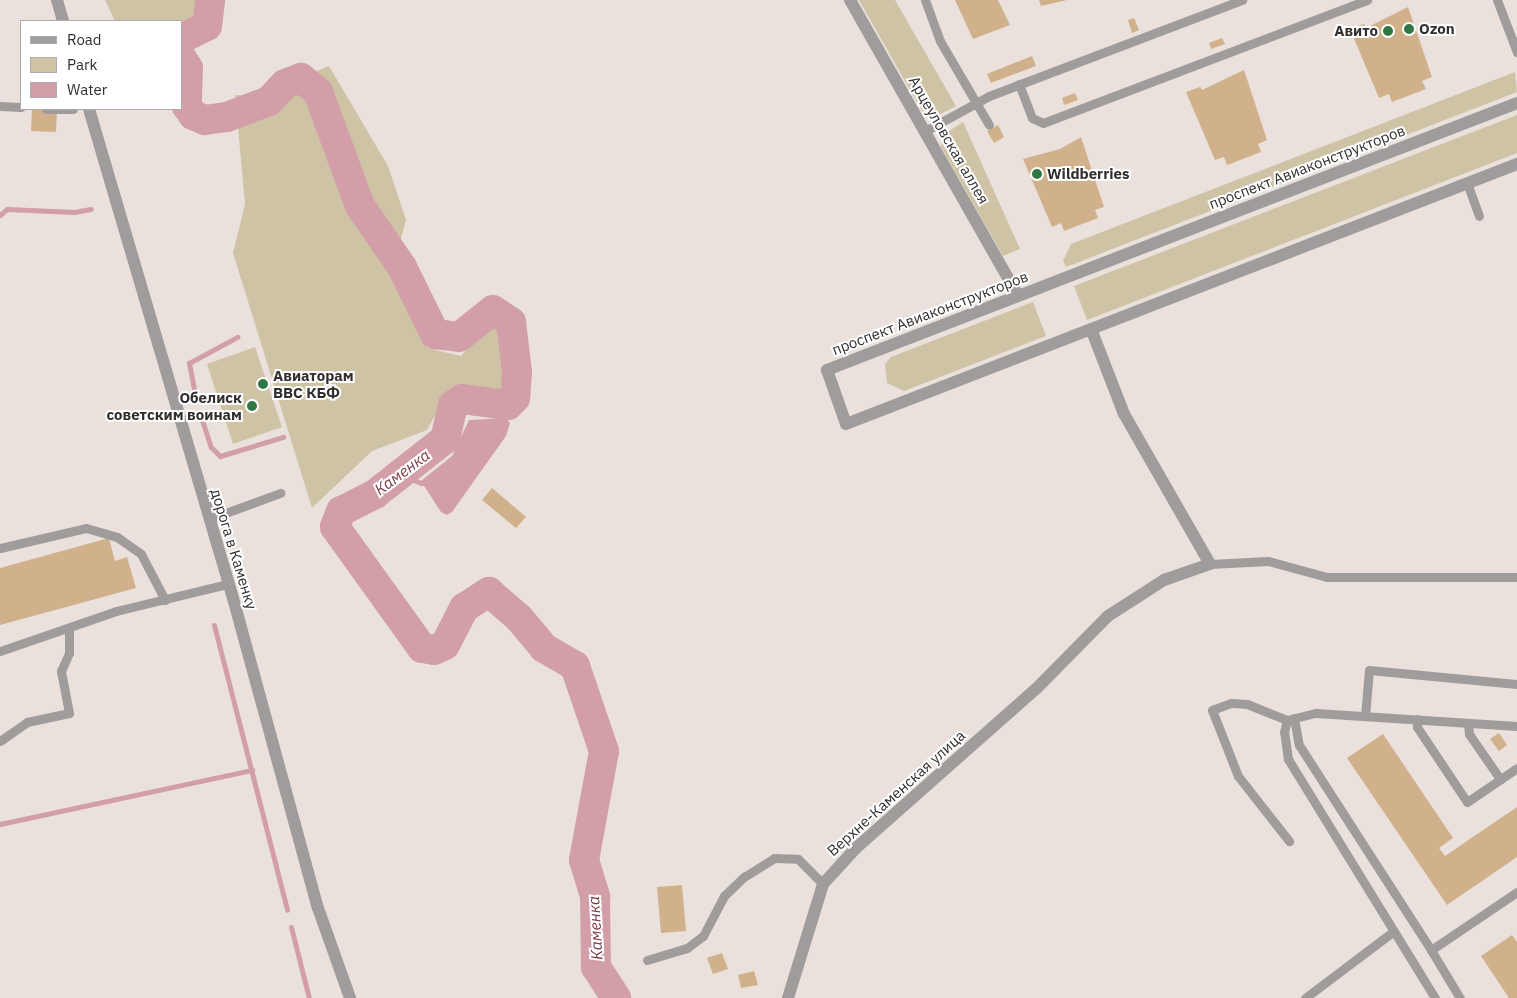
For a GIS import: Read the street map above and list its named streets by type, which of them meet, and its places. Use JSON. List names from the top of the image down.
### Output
{
  "streets": {
    "street": [
      "Арцеуловская аллея",
      "проспект Авиаконструкторов",
      "дорога в Каменку",
      "Верхне-Каменская улица"
    ]
  },
  "crossings": [
    ["Арцеуловская аллея", "проспект Авиаконструкторов"]
  ],
  "water": ["Каменка"],
  "places": [
    "Ozon",
    "Авито",
    "Wildberries",
    "Авиаторам ВВС КБФ",
    "Обелиск советским воинам"
  ],
  "legend": ["Road", "Park", "Water"]
}
